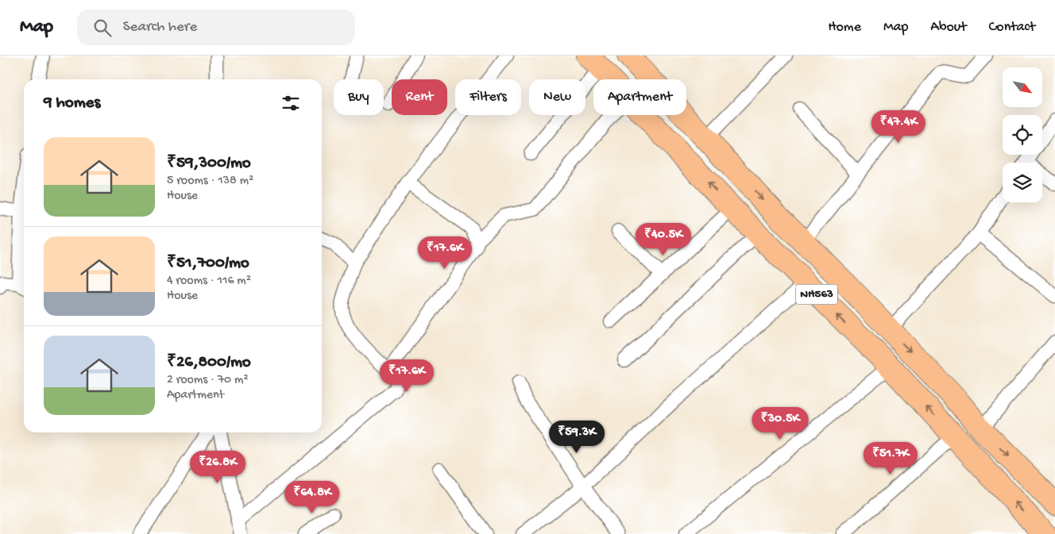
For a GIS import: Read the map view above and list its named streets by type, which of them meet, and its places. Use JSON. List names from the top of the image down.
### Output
{
  "streets": {
    "highway": ["NH563"]
  },
  "north": "bottom right",
  "page": {
    "header": "Map",
    "search": "Search here",
    "nav": [
      "Home",
      "Map",
      "About",
      "Contact"
    ],
    "chip": [
      "Buy",
      "Rent",
      "Filters",
      "New",
      "Apartment"
    ],
    "heading": "9 homes",
    "price": [
      "₹47.4K",
      "₹40.5K",
      "₹17.6K",
      "₹17.6K",
      "₹30.5K",
      "₹59.3K",
      "₹51.7K",
      "₹26.8K",
      "₹64.8K"
    ],
    "list": [
      {
        "name": "₹59,300/mo",
        "note": "5 rooms · 138 m² · House"
      },
      {
        "name": "₹51,700/mo",
        "note": "4 rooms · 116 m² · House"
      },
      {
        "name": "₹26,800/mo",
        "note": "2 rooms · 70 m² · Apartment"
      }
    ]
  }
}
